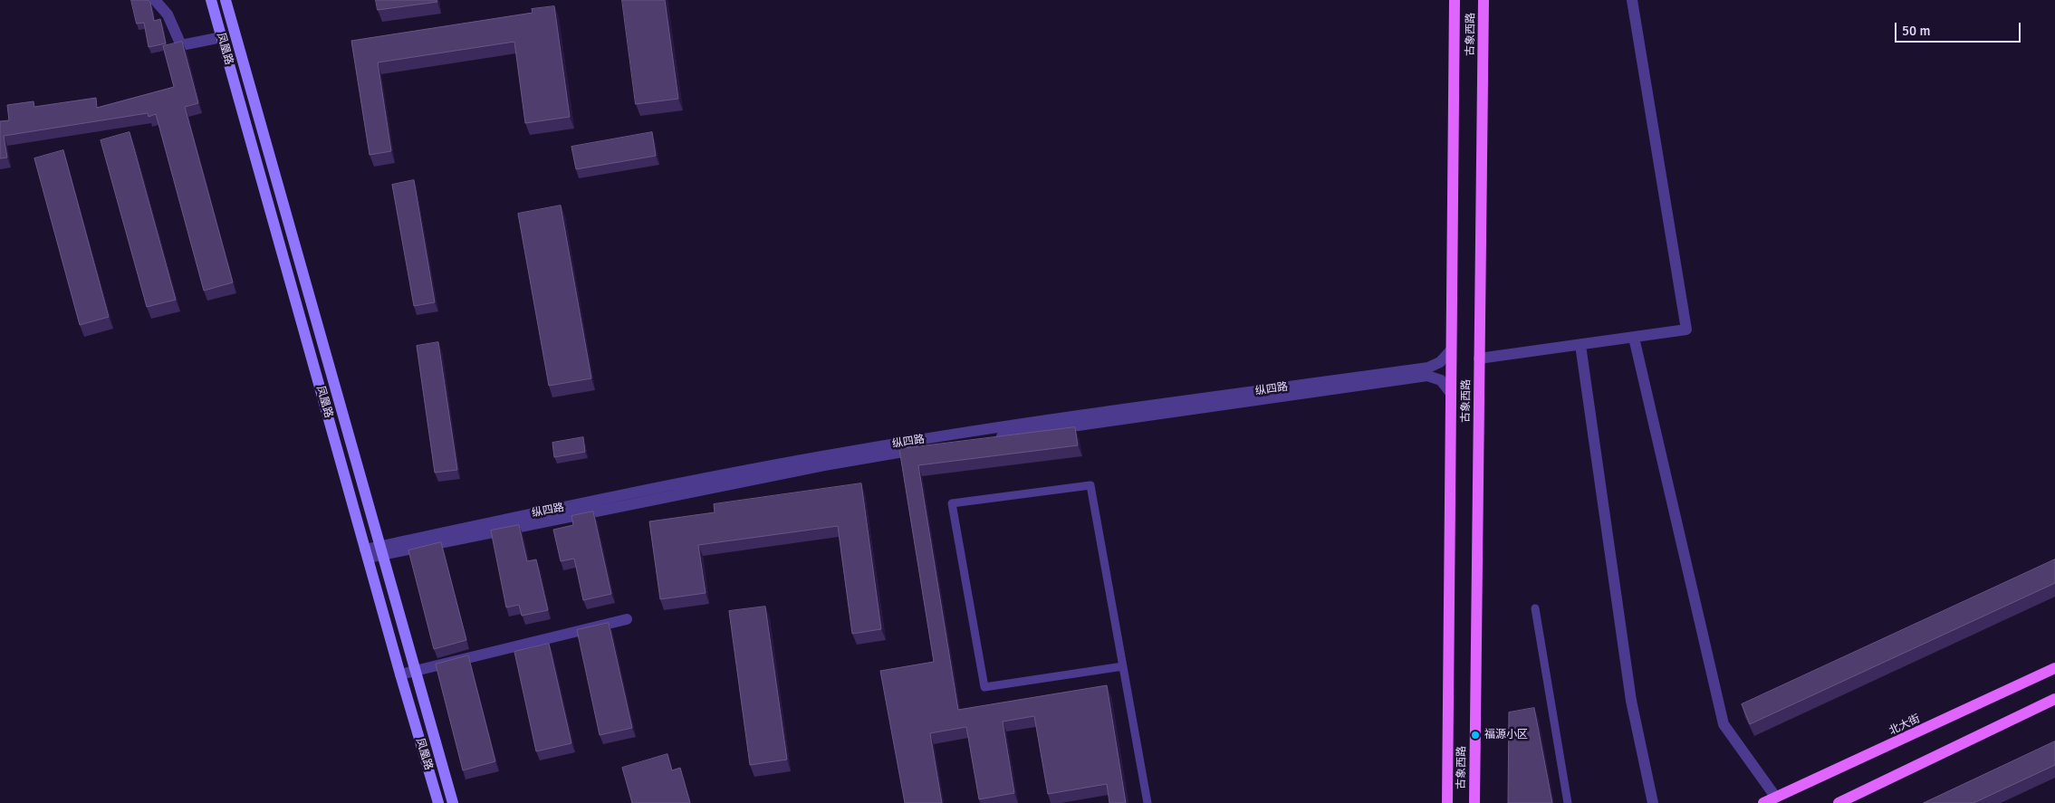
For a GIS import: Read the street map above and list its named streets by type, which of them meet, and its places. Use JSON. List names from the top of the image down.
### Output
{
  "streets": {
    "main road": ["古象西路", "北大街"],
    "street": ["凤凰路", "纵四路"]
  },
  "crossings": [
    ["古象西路", "纵四路"],
    ["凤凰路", "纵四路"]
  ],
  "places": ["福源小区"],
  "scale_bar": "50 m"
}
